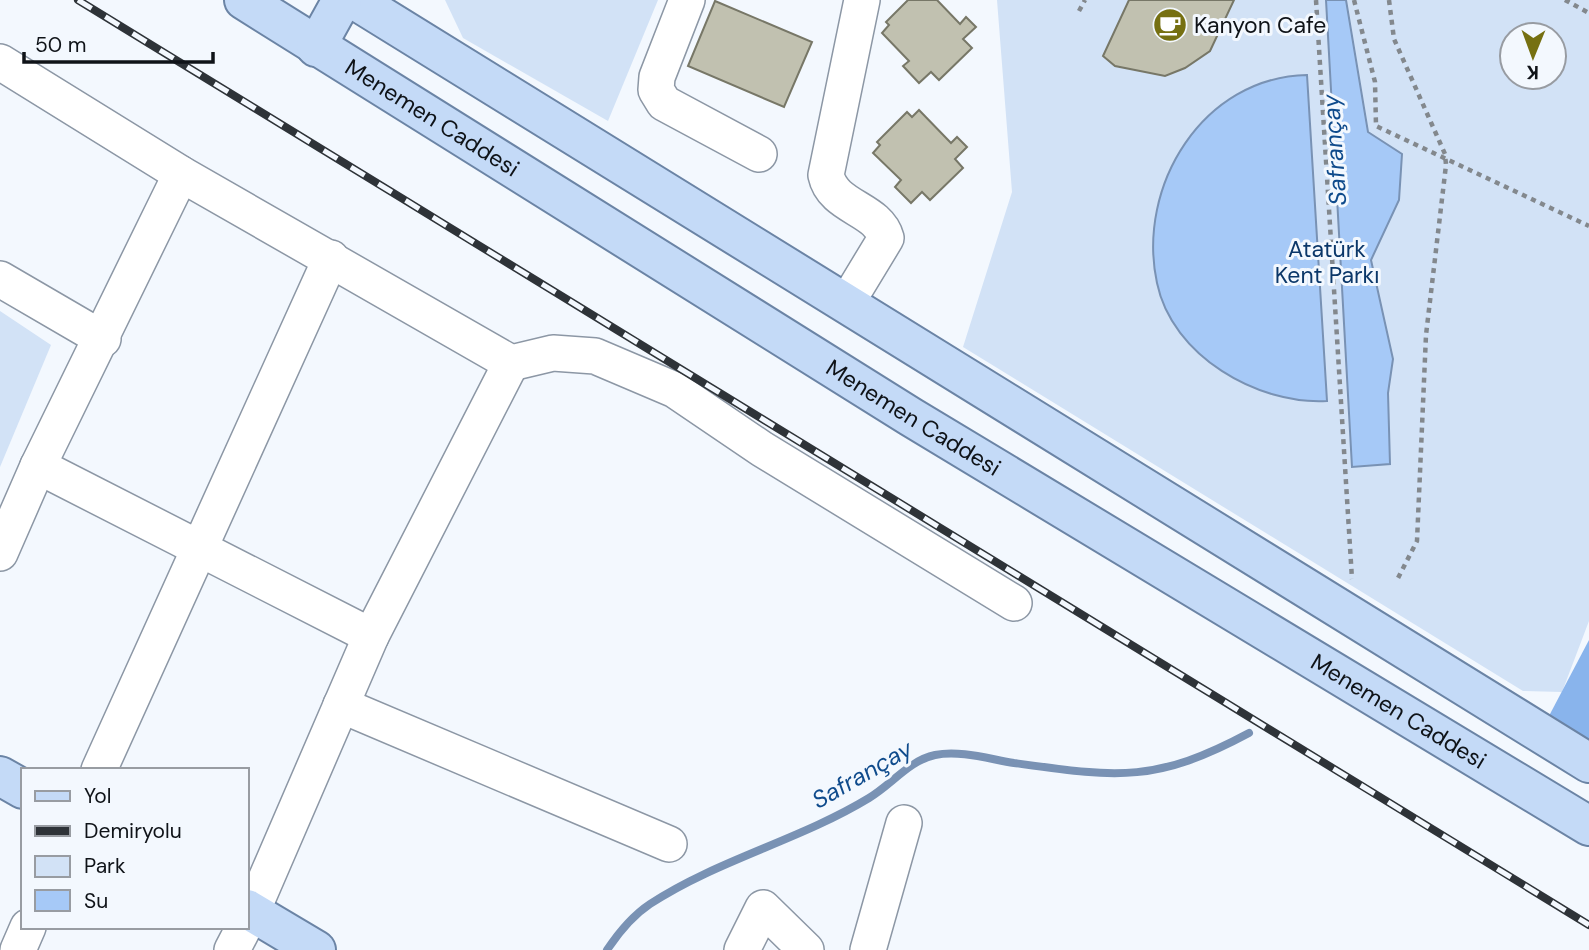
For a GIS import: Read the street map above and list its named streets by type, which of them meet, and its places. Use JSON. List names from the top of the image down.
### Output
{
  "streets": {
    "main road": ["Menemen Caddesi"]
  },
  "water": ["Safrançay"],
  "parks": ["Atatürk Kent Parkı"],
  "places": {
    "cafe": ["Kanyon Cafe"]
  },
  "legend": [
    "Yol",
    "Demiryolu",
    "Park",
    "Su"
  ],
  "scale_bar": "50 m",
  "north": "bottom"
}
